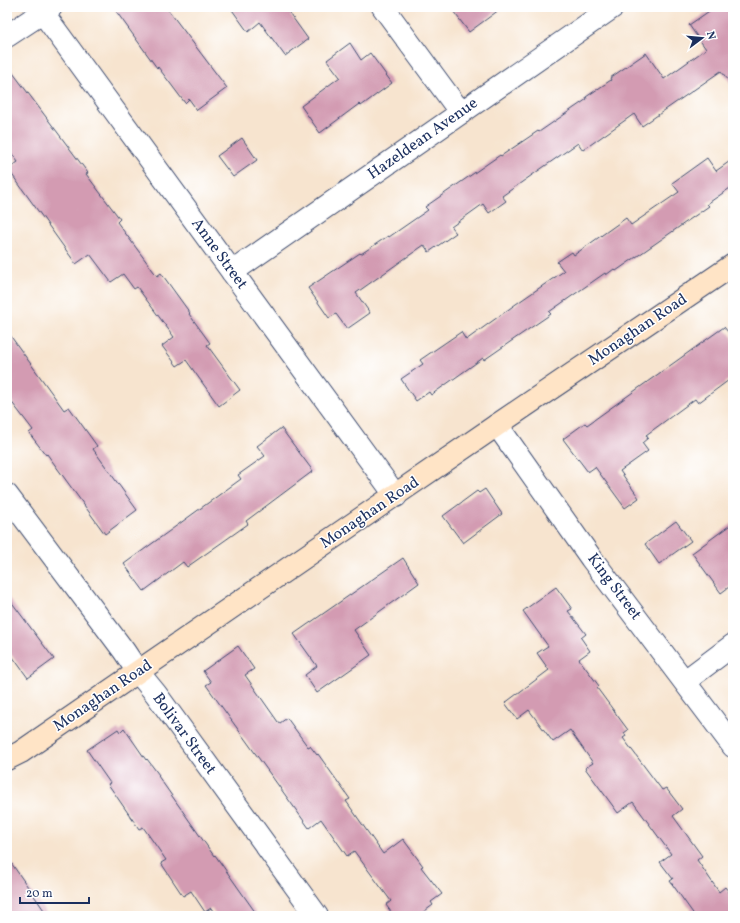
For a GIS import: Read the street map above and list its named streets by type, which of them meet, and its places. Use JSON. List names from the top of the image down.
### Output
{
  "streets": {
    "main road": ["Monaghan Road"],
    "street": [
      "Hazeldean Avenue",
      "Anne Street",
      "King Street",
      "Bolivar Street"
    ]
  },
  "crossings": [
    ["Hazeldean Avenue", "Anne Street"],
    ["Anne Street", "Monaghan Road"],
    ["Monaghan Road", "King Street"],
    ["Monaghan Road", "Bolivar Street"]
  ],
  "scale_bar": "20 m",
  "north": "right"
}
